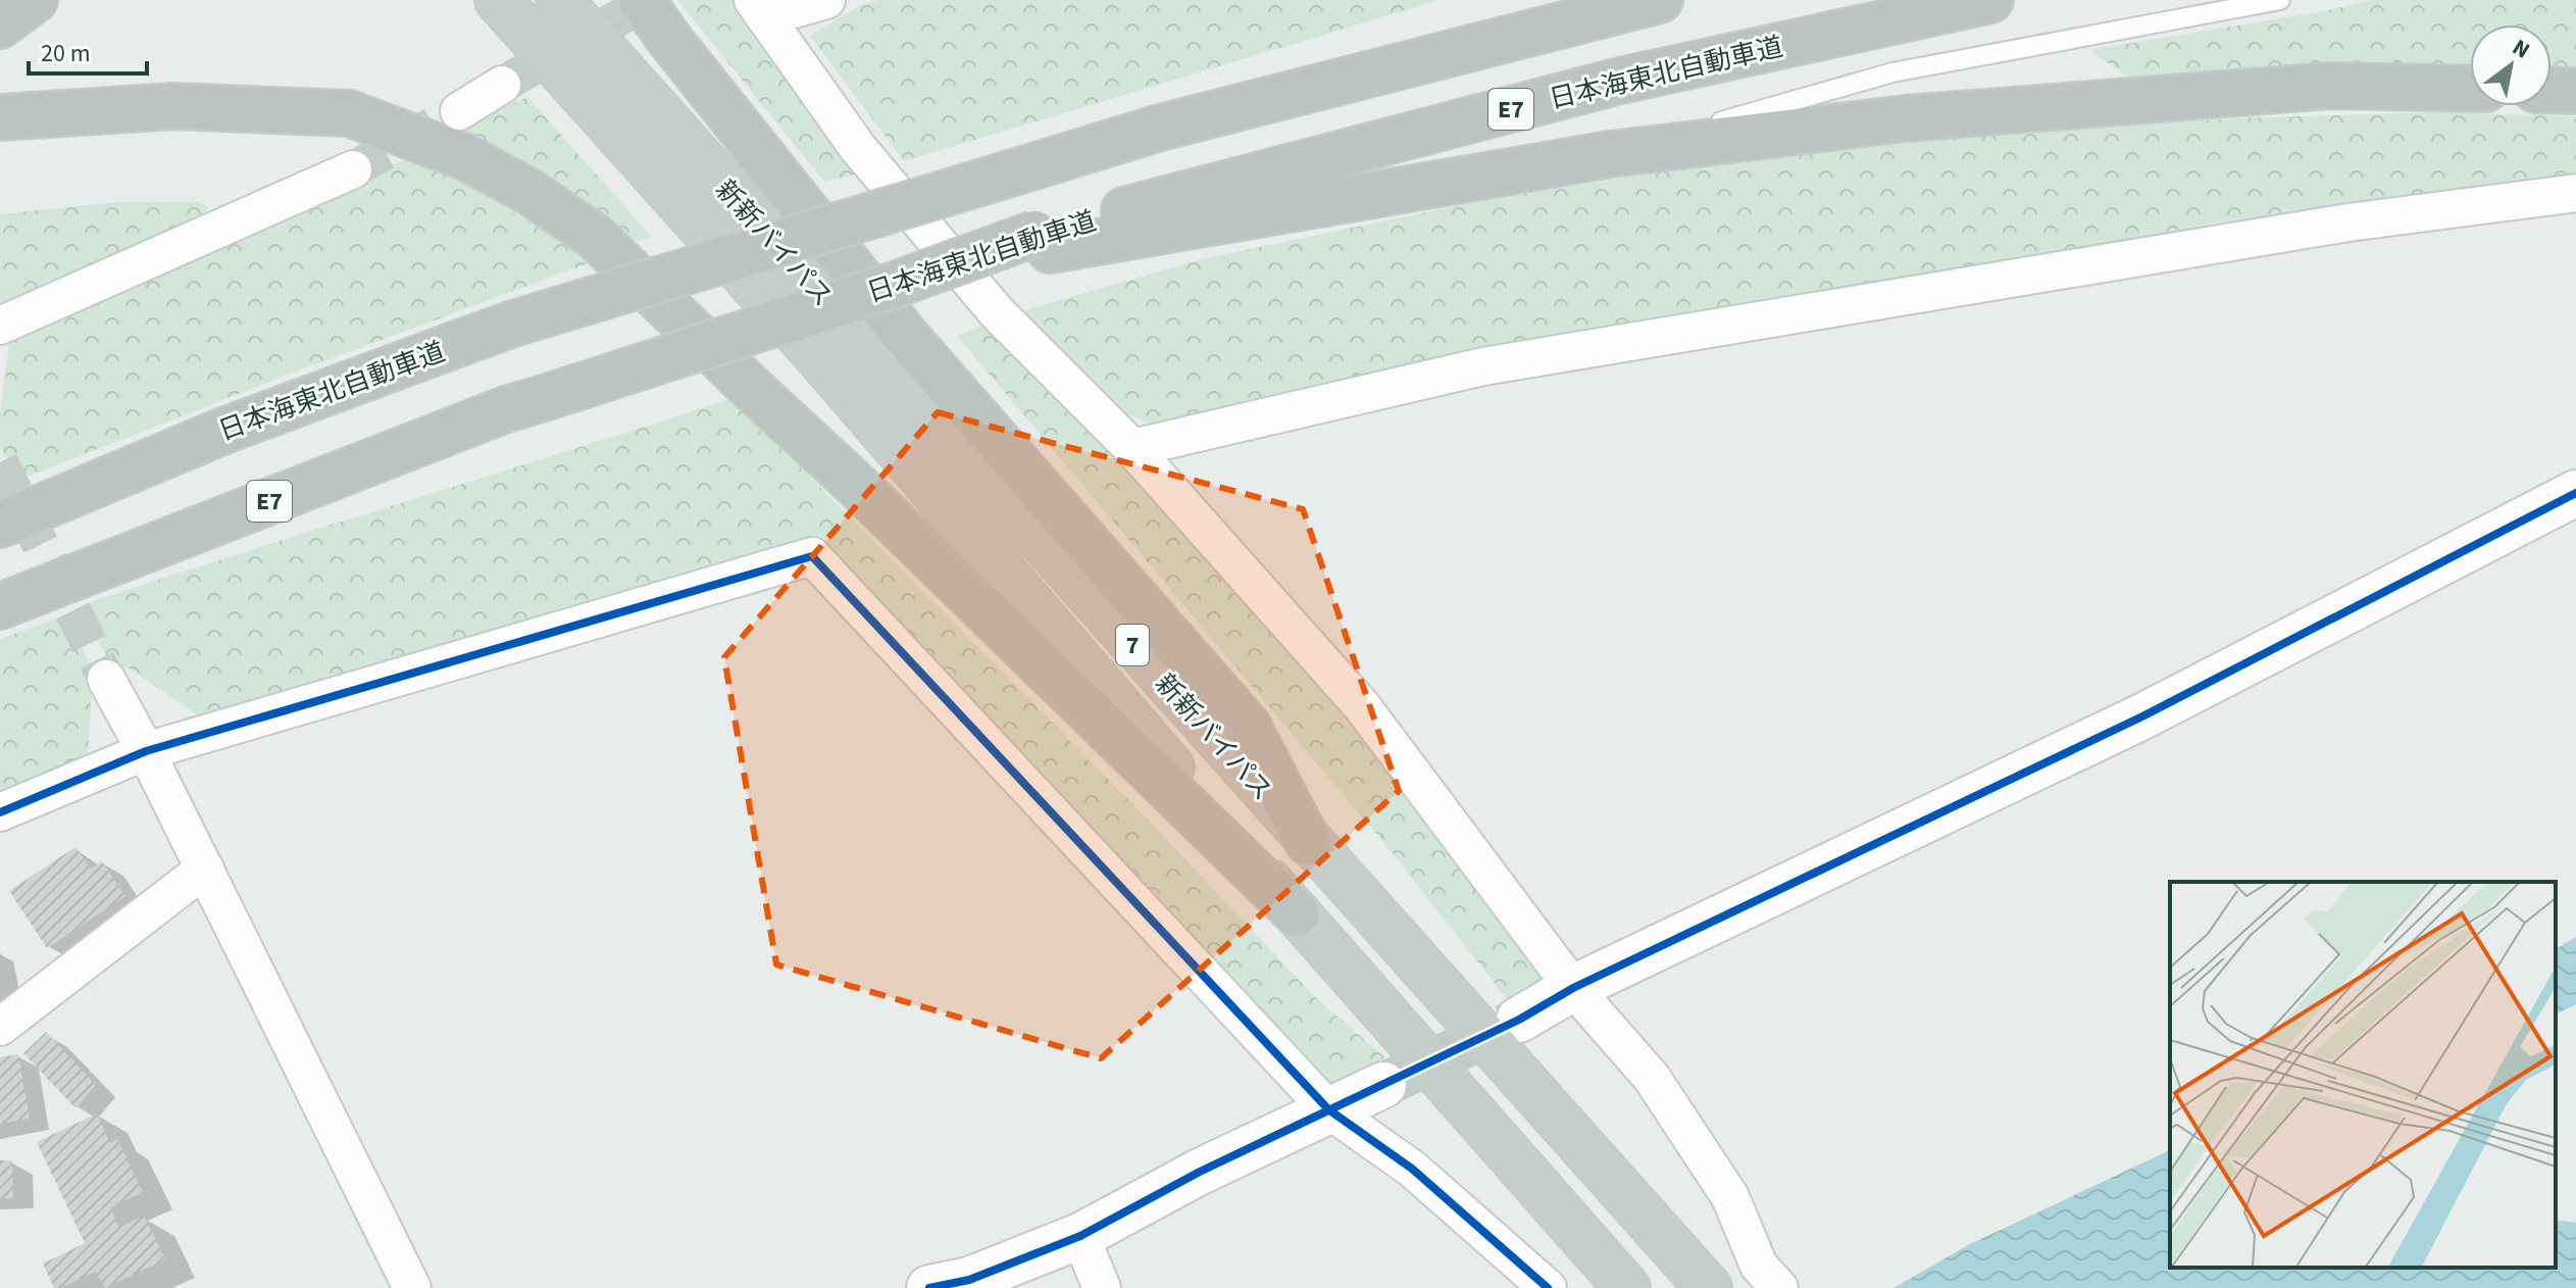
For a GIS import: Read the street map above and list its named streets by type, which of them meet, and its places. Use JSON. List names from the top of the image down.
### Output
{
  "streets": {
    "highway": [
      "日本海東北自動車道",
      "E7",
      "新新バイパス",
      "7"
    ]
  },
  "scale_bar": "20 m",
  "north": "top right"
}
